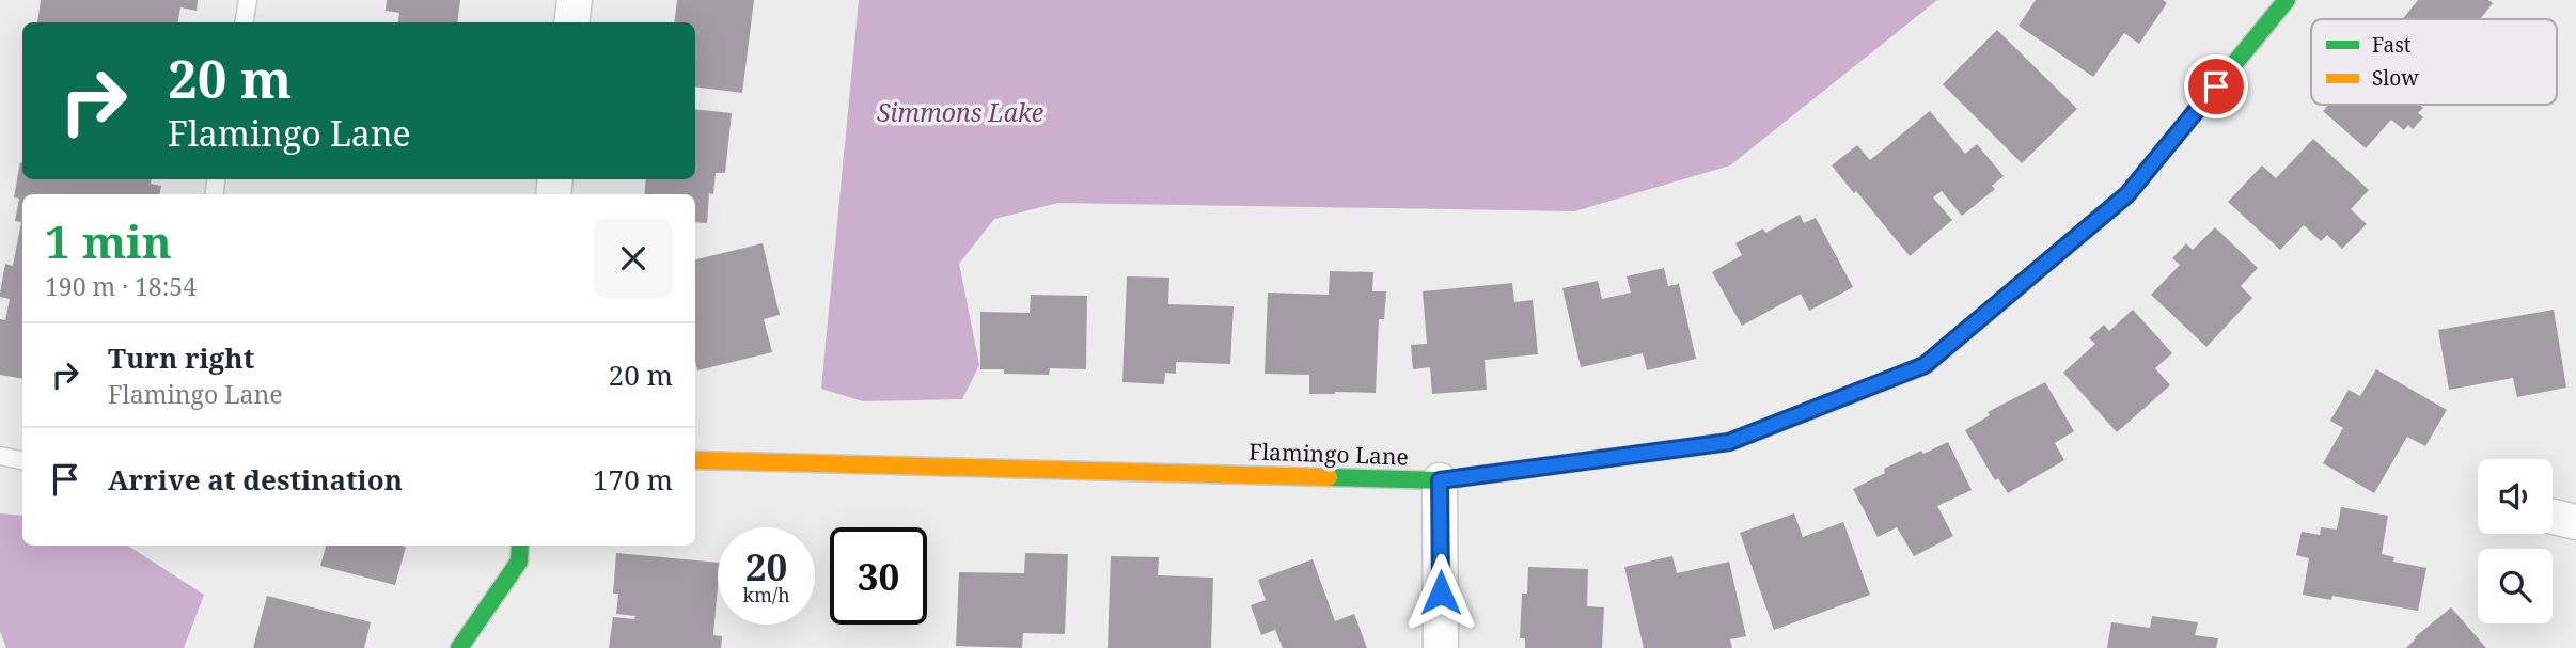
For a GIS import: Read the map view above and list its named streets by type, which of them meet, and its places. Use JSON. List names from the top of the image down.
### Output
{
  "streets": {
    "street": ["Flamingo Lane"]
  },
  "water": ["Simmons Lake"],
  "legend": ["Fast", "Slow"],
  "page": {
    "turn": ["20 m", "Flamingo Lane"],
    "heading": ["1 min", "190 m · 18:54"],
    "list": [
      {
        "name": "Turn right",
        "note": "Flamingo Lane",
        "value": "20 m"
      },
      {
        "name": "Arrive at destination",
        "value": "170 m"
      }
    ],
    "speed": "20 km/h",
    "limit": "30"
  }
}
